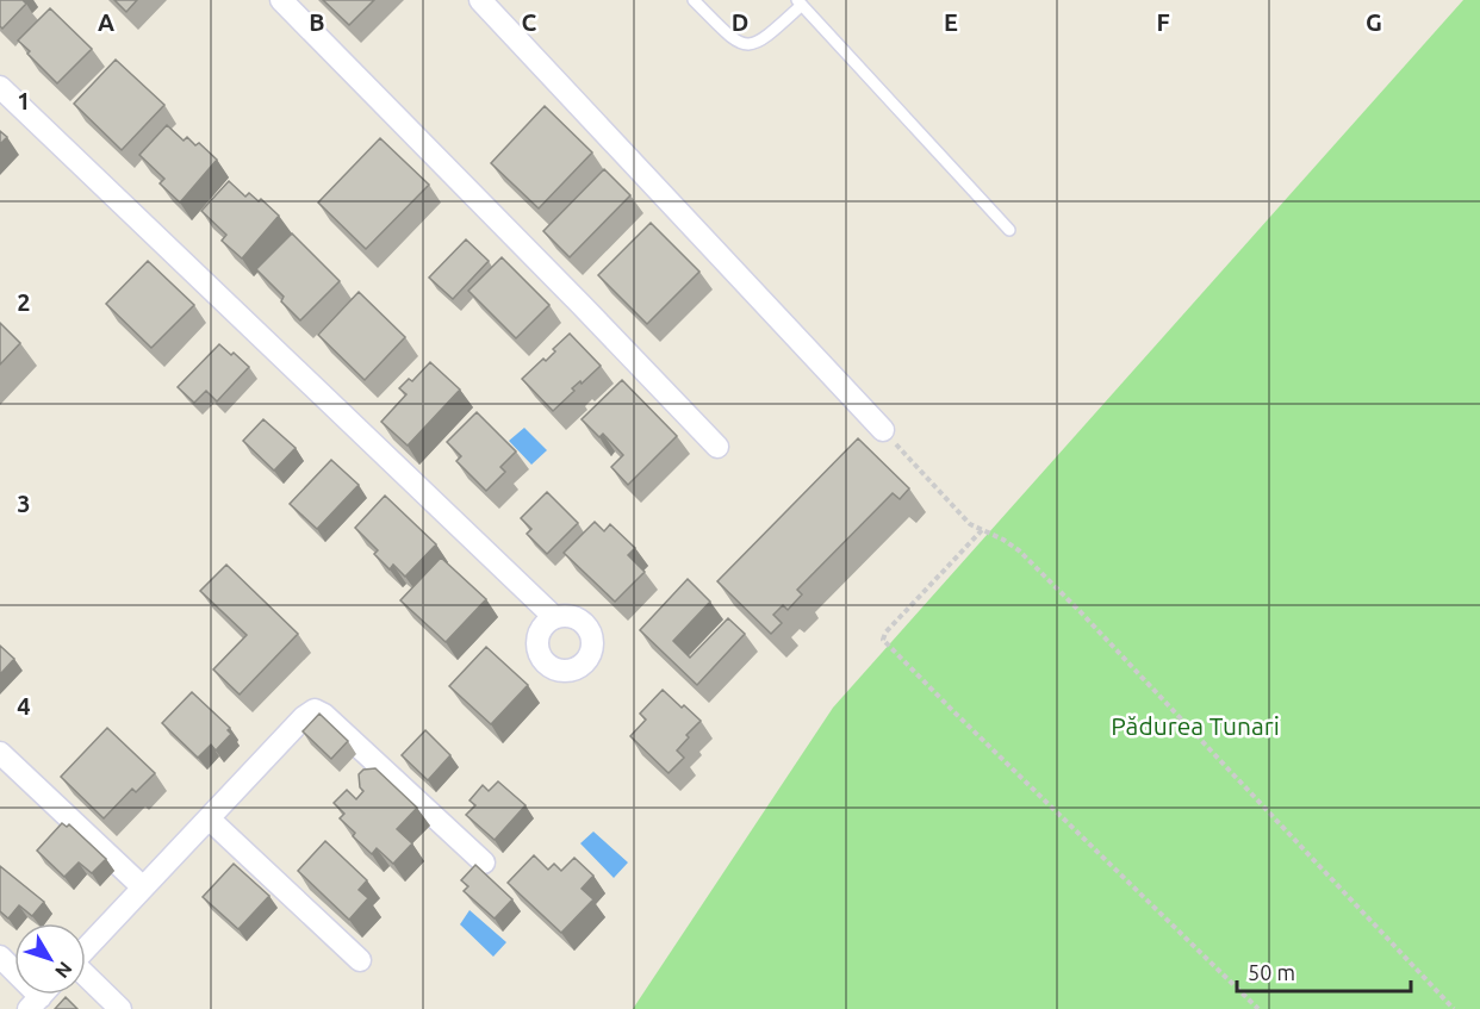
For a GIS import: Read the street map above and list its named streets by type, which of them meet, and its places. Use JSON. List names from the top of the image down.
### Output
{
  "parks": ["Pădurea Tunari"],
  "scale_bar": "50 m",
  "north": "bottom right",
  "grid": {
    "columns": [
      "A",
      "B",
      "C",
      "D",
      "E",
      "F",
      "G"
    ],
    "rows": [
      "1",
      "2",
      "3",
      "4"
    ]
  }
}
